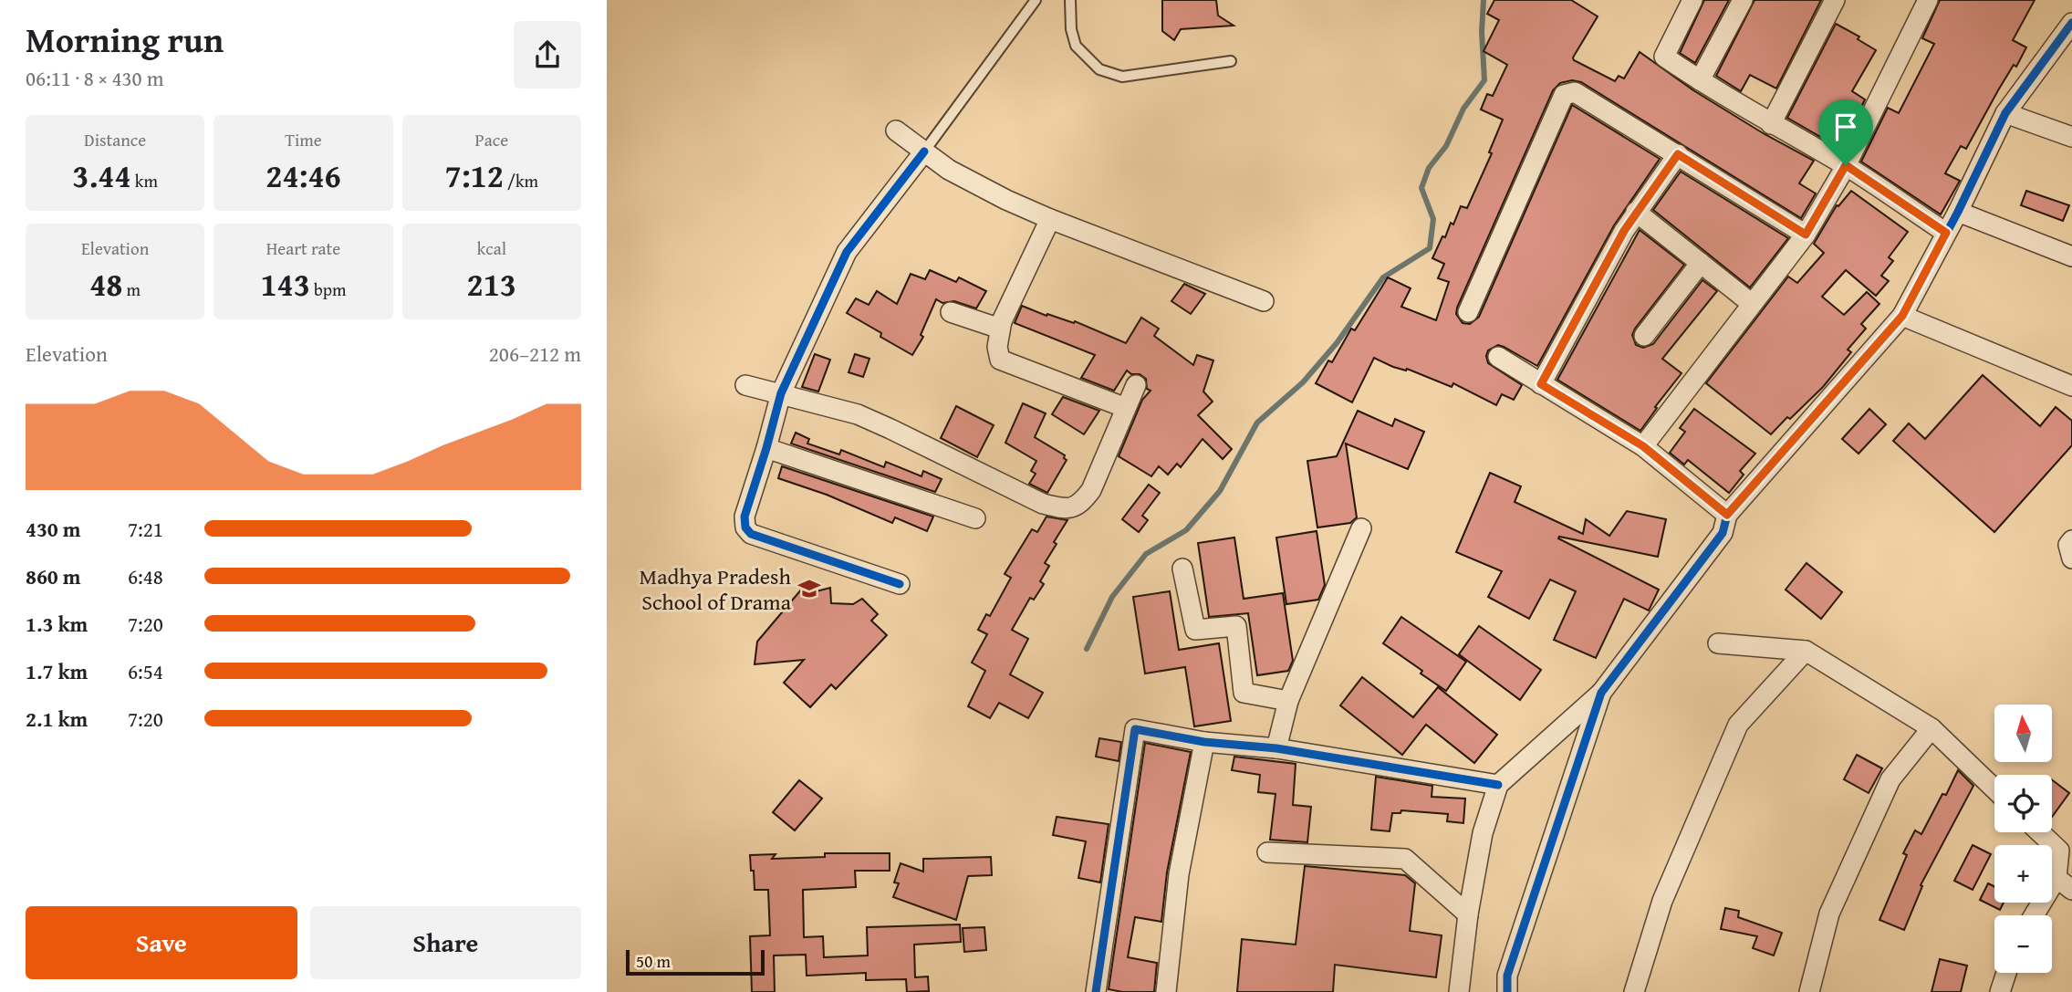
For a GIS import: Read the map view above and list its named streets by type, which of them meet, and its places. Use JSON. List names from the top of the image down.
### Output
{
  "places": {
    "school or university": ["Madhya Pradesh School of Drama"]
  },
  "scale_bar": "50 m",
  "north": "top",
  "page": {
    "heading": ["Morning run", "06:11 · 8 × 430 m"],
    "stats": [
      ["Distance", "3.44 km"],
      ["Time", "24:46"],
      ["Pace", "7:12 /km"],
      ["Elevation", "48 m"],
      ["Heart rate", "143 bpm"],
      ["kcal", "213"]
    ],
    "chart": ["Elevation", "206–212 m"],
    "list": [
      {
        "name": "430 m",
        "note": "7:21"
      },
      {
        "name": "860 m",
        "note": "6:48"
      },
      {
        "name": "1.3 km",
        "note": "7:20"
      },
      {
        "name": "1.7 km",
        "note": "6:54"
      },
      {
        "name": "2.1 km",
        "note": "7:20"
      }
    ],
    "map_buttons": ["+", "−"],
    "buttons": ["Save", "Share"],
    "scale": "50 m"
  }
}
